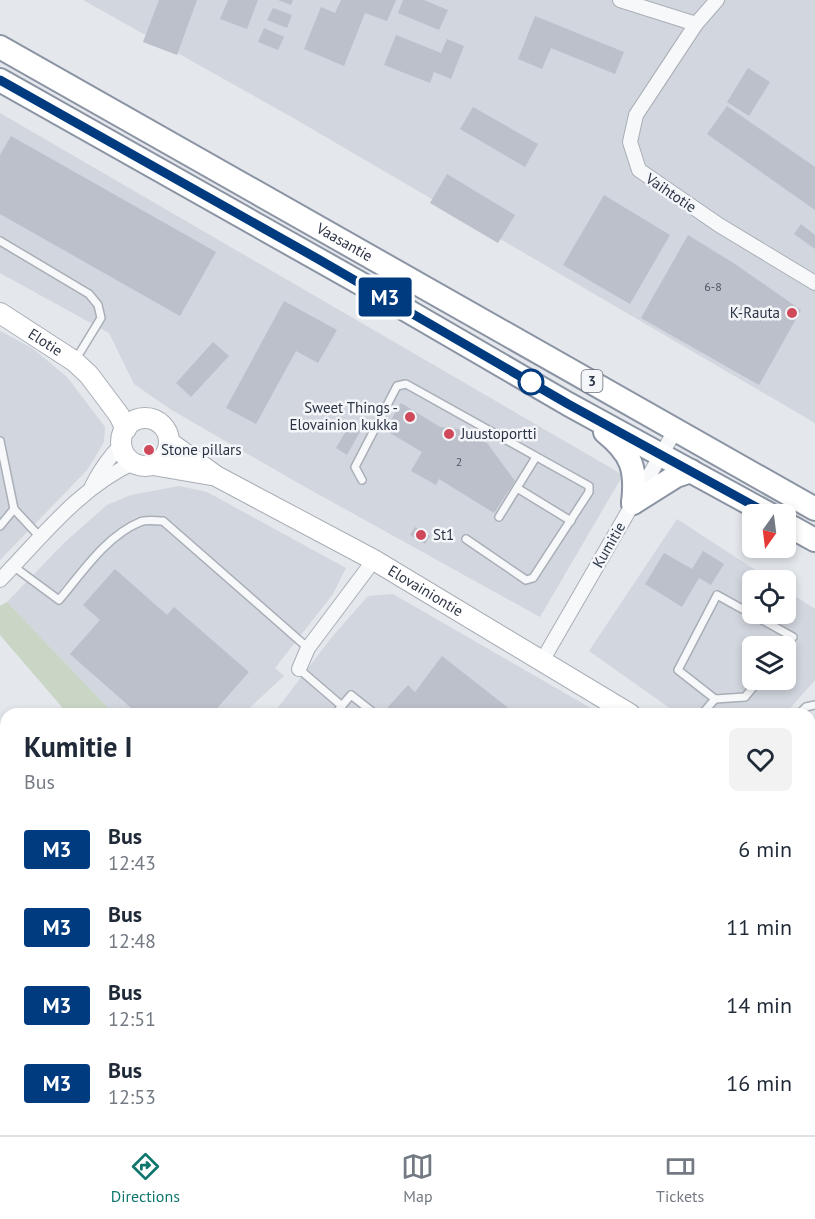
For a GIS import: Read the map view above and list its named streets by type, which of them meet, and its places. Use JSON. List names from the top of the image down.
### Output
{
  "streets": {
    "highway": ["Vaasantie", "3"],
    "main road": ["Elotie", "Elovainiontie"],
    "street": ["Vaihtotie", "Kumitie"]
  },
  "crossings": [
    ["Vaasantie", "Kumitie"],
    ["Elotie", "Elovainiontie"],
    ["Kumitie", "Elovainiontie"]
  ],
  "places": [
    "K-Rauta",
    "Sweet Things - Elovainion kukka",
    "Juustoportti",
    "Stone pillars",
    "St1"
  ],
  "lines": ["bus line M3"],
  "house_numbers": ["6-8", "2"],
  "north": "bottom",
  "page": {
    "on_map": "M3",
    "heading": ["Kumitie I", "Bus"],
    "list": [
      {
        "mark": "M3",
        "name": "Bus",
        "note": "12:43",
        "value": "6 min"
      },
      {
        "mark": "M3",
        "name": "Bus",
        "note": "12:48",
        "value": "11 min"
      },
      {
        "mark": "M3",
        "name": "Bus",
        "note": "12:51",
        "value": "14 min"
      },
      {
        "mark": "M3",
        "name": "Bus",
        "note": "12:53",
        "value": "16 min"
      }
    ],
    "tabs": ["Directions", "Map", "Tickets"]
  }
}
